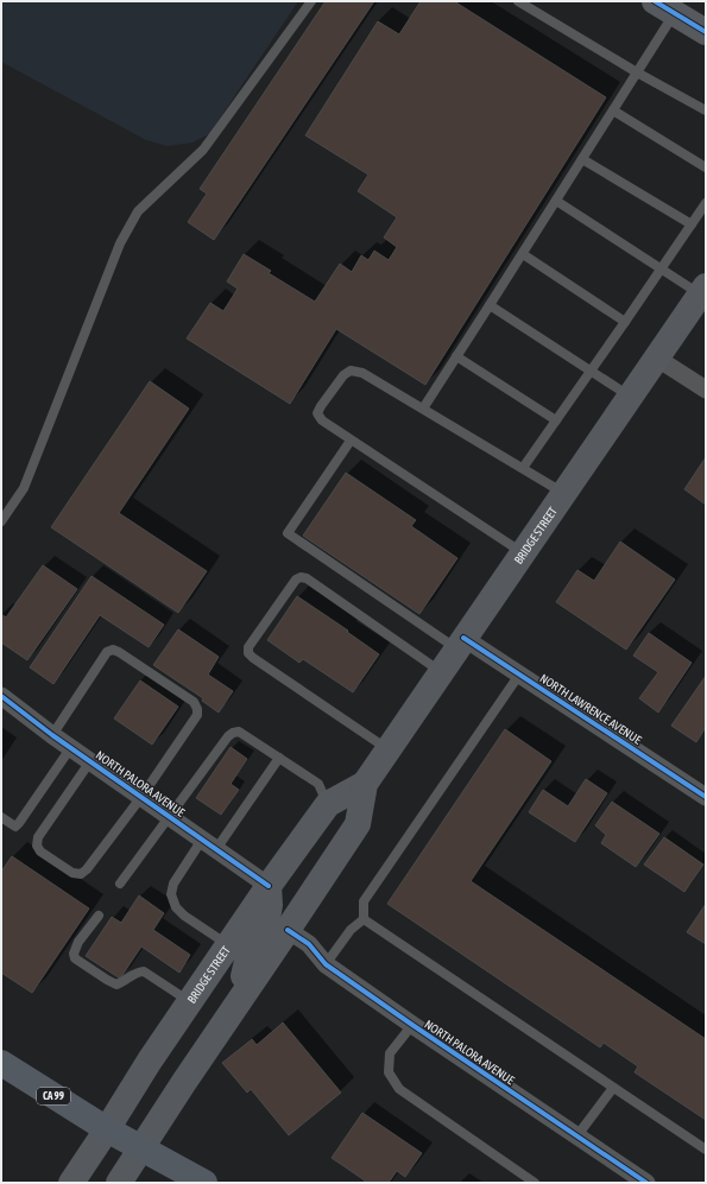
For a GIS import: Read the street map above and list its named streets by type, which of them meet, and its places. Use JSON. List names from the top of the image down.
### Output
{
  "streets": {
    "highway": ["CA 99"],
    "main road": ["BRIDGE STREET"],
    "street": ["NORTH LAWRENCE AVENUE", "NORTH PALORA AVENUE"]
  },
  "crossings": [
    ["BRIDGE STREET", "NORTH LAWRENCE AVENUE"],
    ["BRIDGE STREET", "NORTH PALORA AVENUE"],
    ["BRIDGE STREET", "CA 99"]
  ]
}
